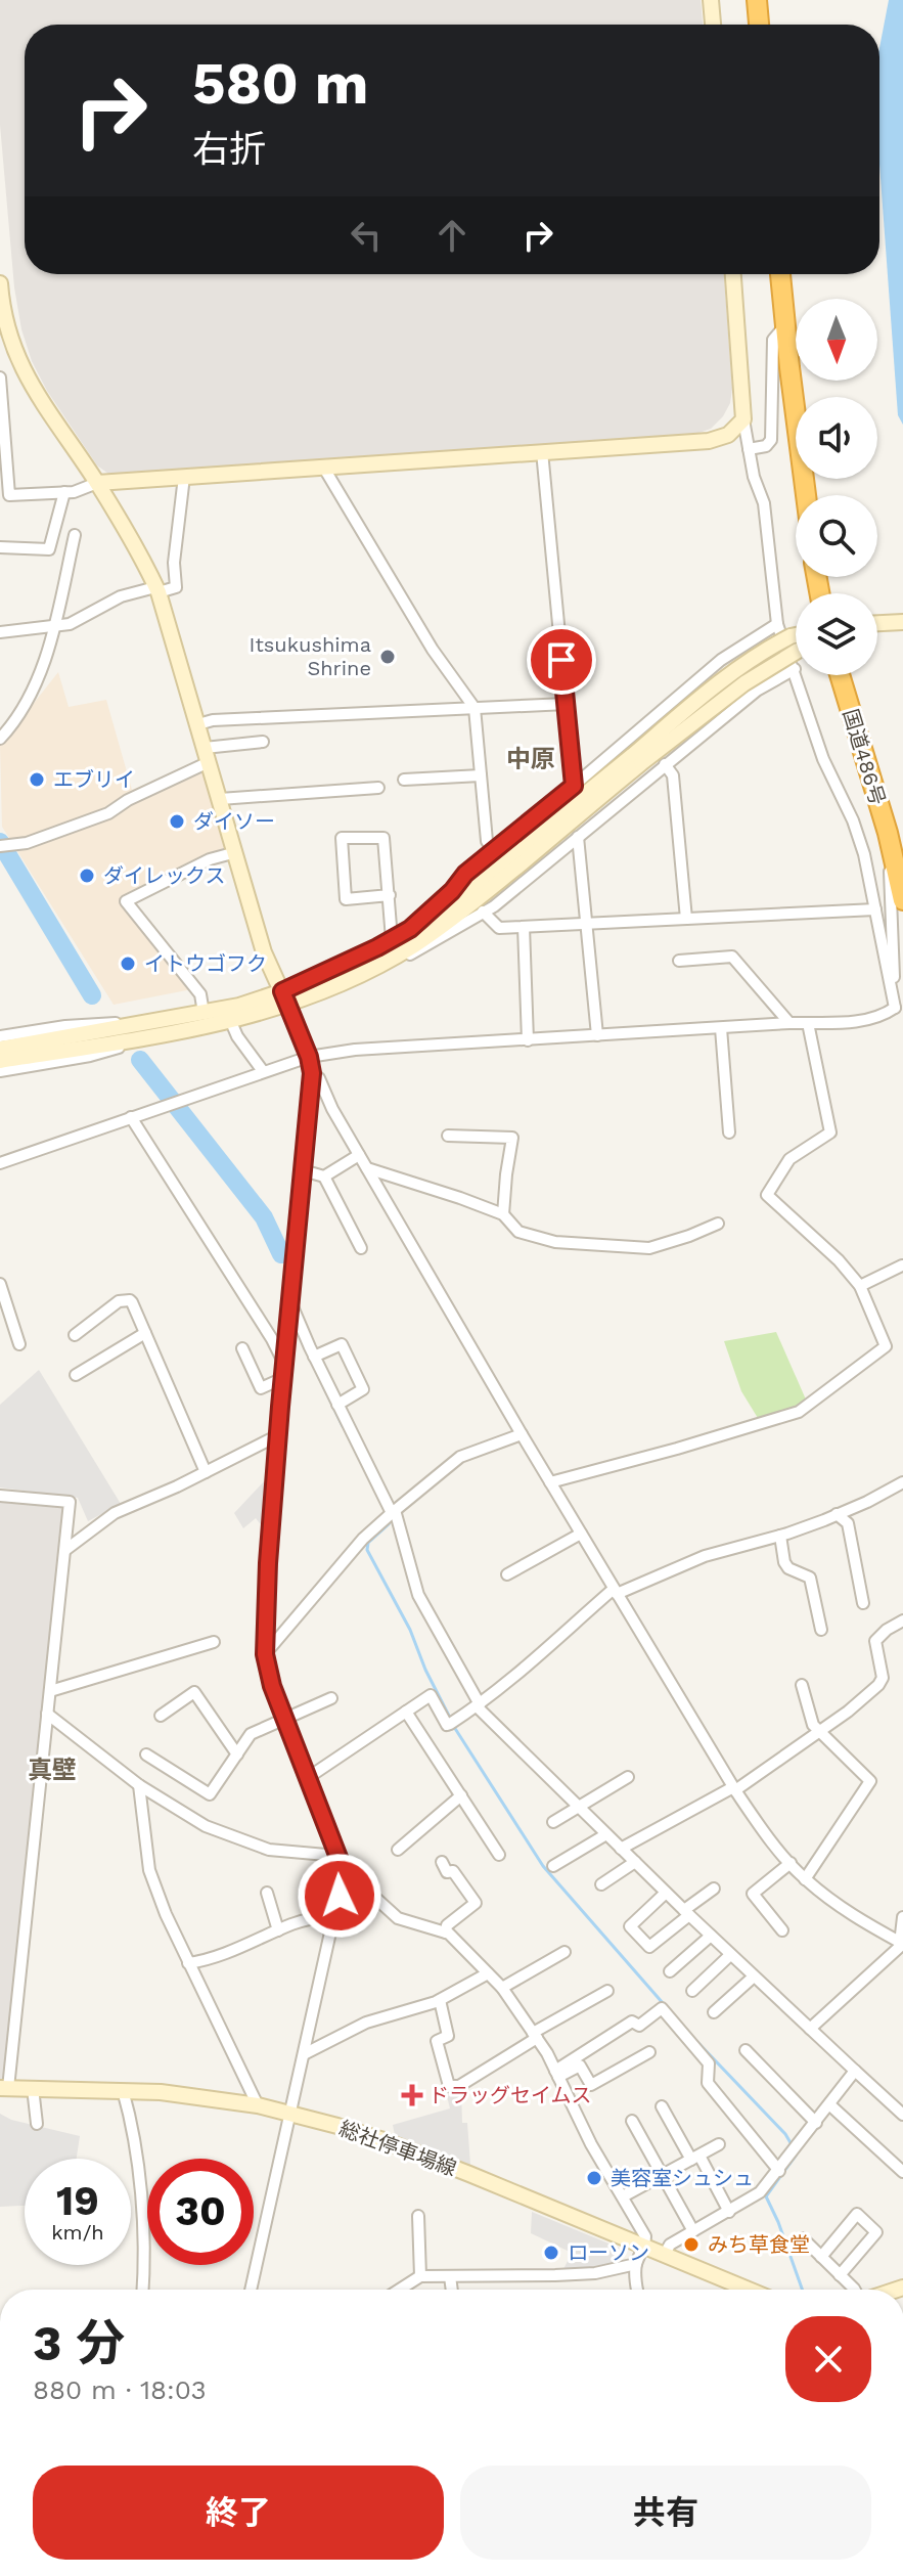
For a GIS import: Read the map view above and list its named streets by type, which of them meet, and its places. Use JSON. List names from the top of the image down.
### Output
{
  "streets": {
    "highway": ["国道486号"],
    "street": ["総社停車場線"]
  },
  "districts": ["中原", "真壁"],
  "places": {
    "other": [
      "Itsukushima Shrine",
      "エブリイ",
      "ダイソー",
      "ダイレックス",
      "イトウゴフク",
      "美容室シュシュ",
      "みち草食堂",
      "ローソン"
    ],
    "health": ["ドラッグセイムス"]
  },
  "north": "bottom",
  "page": {
    "turn": ["580 m", "右折"],
    "speed": "19 km/h",
    "limit": "30",
    "heading": ["3 分", "880 m · 18:03"],
    "buttons": ["終了", "共有"]
  }
}
